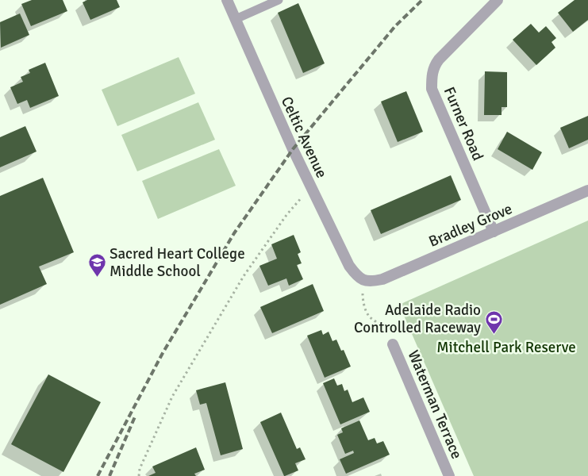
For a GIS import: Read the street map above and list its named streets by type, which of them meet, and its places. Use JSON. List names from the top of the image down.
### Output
{
  "streets": {
    "street": [
      "Furner Road",
      "Celtic Avenue",
      "Bradley Grove",
      "Waterman Terrace"
    ]
  },
  "crossings": [
    ["Furner Road", "Bradley Grove"],
    ["Celtic Avenue", "Bradley Grove"]
  ],
  "parks": ["Mitchell Park Reserve"],
  "places": {
    "school or university": ["Sacred Heart College Middle School"],
    "sports": ["Adelaide Radio Controlled Raceway"]
  }
}
